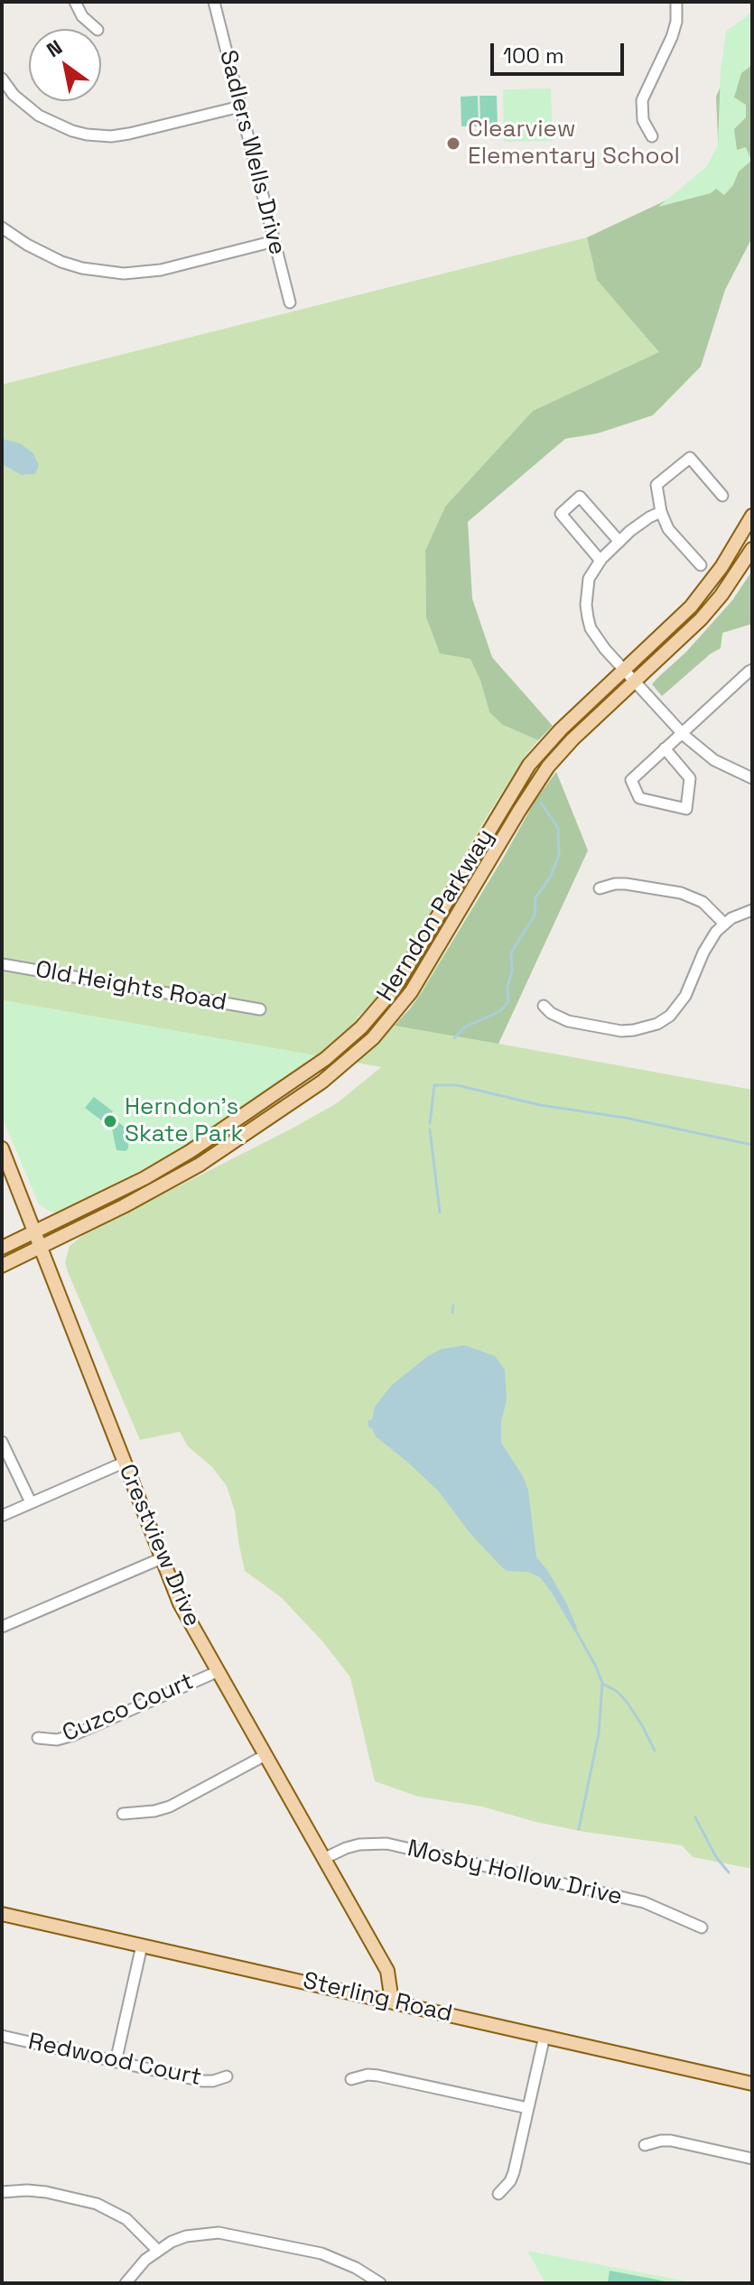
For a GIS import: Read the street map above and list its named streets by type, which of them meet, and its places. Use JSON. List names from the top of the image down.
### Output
{
  "streets": {
    "main road": ["Herndon Parkway", "Crestview Drive", "Sterling Road"],
    "street": [
      "Sadlers Wells Drive",
      "Old Heights Road",
      "Cuzco Court",
      "Mosby Hollow Drive",
      "Redwood Court"
    ]
  },
  "crossings": [
    ["Herndon Parkway", "Crestview Drive"],
    ["Crestview Drive", "Cuzco Court"],
    ["Crestview Drive", "Mosby Hollow Drive"],
    ["Crestview Drive", "Sterling Road"]
  ],
  "places": ["Clearview Elementary School", "Herndon's Skate Park"],
  "scale_bar": "100 m",
  "north": "top left"
}
